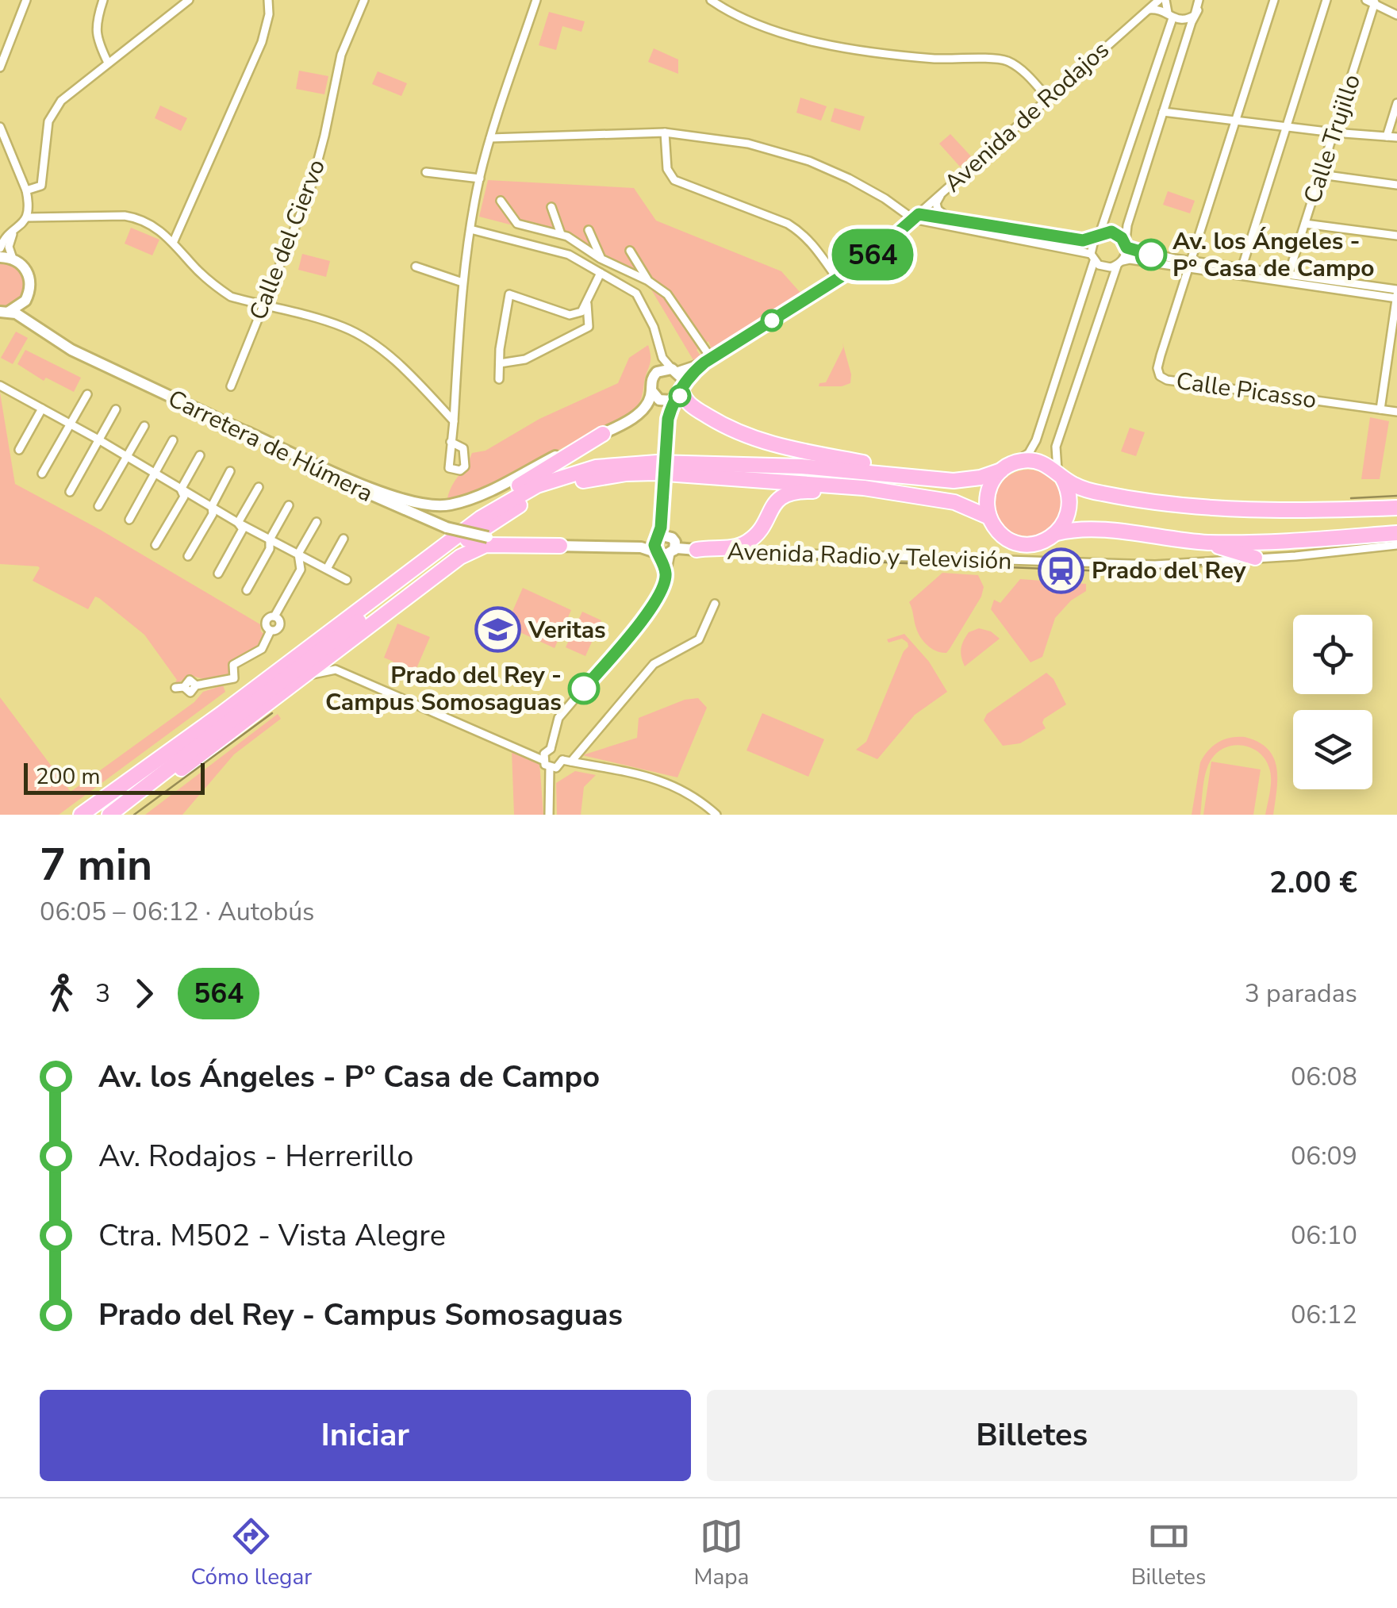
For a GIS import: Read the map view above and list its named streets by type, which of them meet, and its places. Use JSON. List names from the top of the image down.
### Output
{
  "streets": {
    "main road": ["Carretera de Húmera", "Avenida Radio y Televisión"],
    "street": [
      "Avenida de Rodajos",
      "Calle Trujillo",
      "Calle del Ciervo",
      "Calle Picasso"
    ]
  },
  "crossings": [
    ["Carretera de Húmera", "Avenida Radio y Televisión"]
  ],
  "places": {
    "other": ["Av. los Ángeles - Pº Casa de Campo", "Prado del Rey - Campus Somosaguas"],
    "station": ["Prado del Rey"],
    "school or university": ["Veritas"]
  },
  "lines": ["bus line 564"],
  "scale_bar": "200 m",
  "page": {
    "on_map": "564",
    "scale": "200 m",
    "heading": ["7 min", "06:05 – 06:12 · Autobús", "2.00 €"],
    "legs": ["3", "564", "3 paradas"],
    "list": [
      {
        "name": "Av. los Ángeles - Pº Casa de Campo",
        "value": "06:08"
      },
      {
        "name": "Av. Rodajos - Herrerillo",
        "value": "06:09"
      },
      {
        "name": "Ctra. M502 - Vista Alegre",
        "value": "06:10"
      },
      {
        "name": "Prado del Rey - Campus Somosaguas",
        "value": "06:12"
      }
    ],
    "buttons": ["Iniciar", "Billetes"],
    "tabs": ["Cómo llegar", "Mapa", "Billetes"]
  }
}
